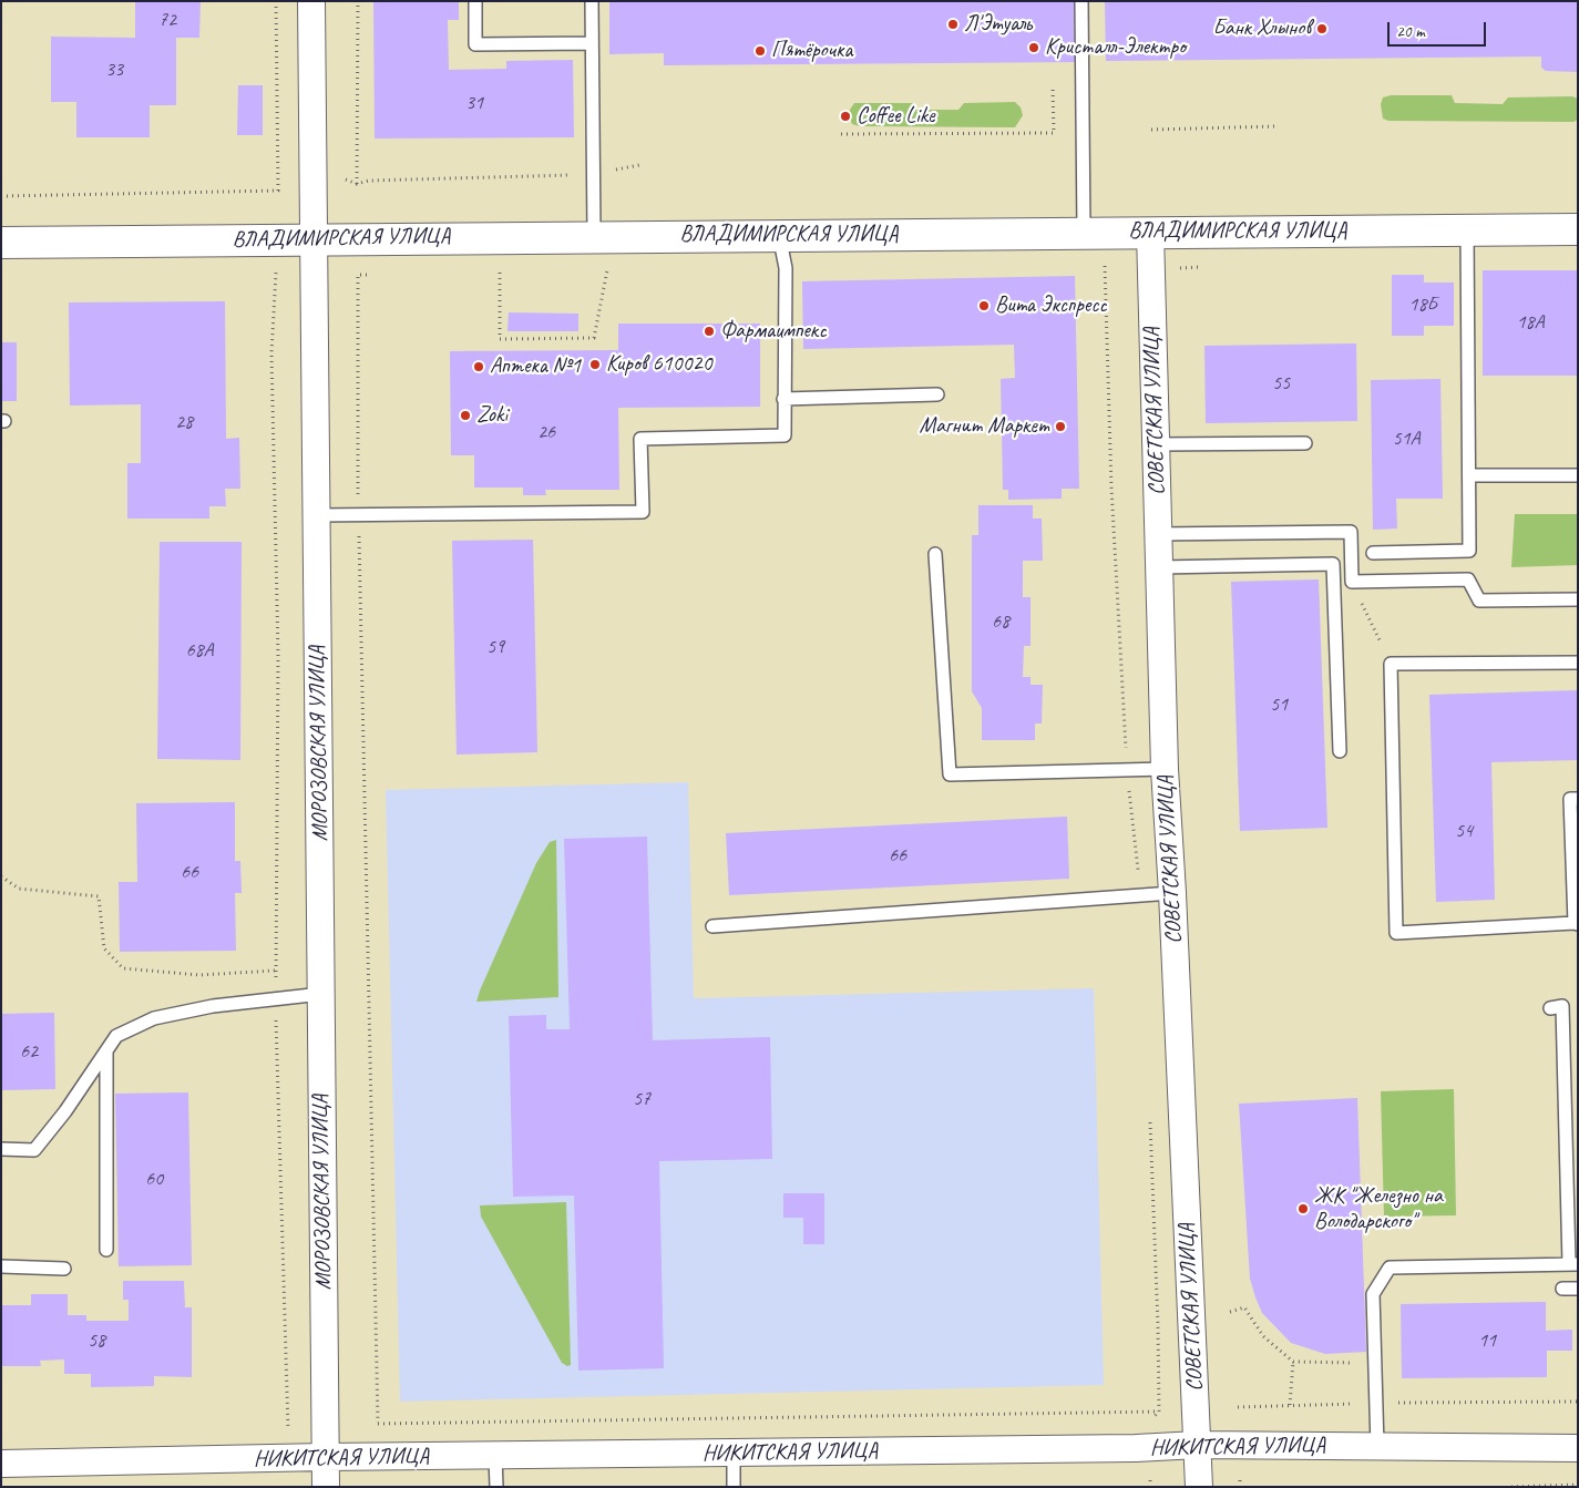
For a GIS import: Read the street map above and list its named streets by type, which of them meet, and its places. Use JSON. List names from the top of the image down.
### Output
{
  "streets": {
    "main road": ["ВЛАДИМИРСКАЯ УЛИЦА"],
    "street": ["СОВЕТСКАЯ УЛИЦА", "МОРОЗОВСКАЯ УЛИЦА", "НИКИТСКАЯ УЛИЦА"]
  },
  "crossings": [
    ["ВЛАДИМИРСКАЯ УЛИЦА", "СОВЕТСКАЯ УЛИЦА"],
    ["ВЛАДИМИРСКАЯ УЛИЦА", "МОРОЗОВСКАЯ УЛИЦА"],
    ["СОВЕТСКАЯ УЛИЦА", "НИКИТСКАЯ УЛИЦА"],
    ["МОРОЗОВСКАЯ УЛИЦА", "НИКИТСКАЯ УЛИЦА"]
  ],
  "places": [
    "Л'Этуаль",
    "Банк Хлынов",
    "Кристалл-Электро",
    "Пятёрочка",
    "Coffee Like",
    "Вита Экспресс",
    "Фармаимпекс",
    "Киров 610020",
    "Аптека №1",
    "Zoki",
    "Магнит Маркет",
    "ЖК \"Железно на Володарского\""
  ],
  "house_numbers": [
    "72",
    "33",
    "31",
    "18Б",
    "18А",
    "55",
    "28",
    "26",
    "51А",
    "68",
    "59",
    "68А",
    "51",
    "54",
    "66",
    "66",
    "62",
    "57",
    "60",
    "58",
    "11"
  ],
  "scale_bar": "20 m"
}
